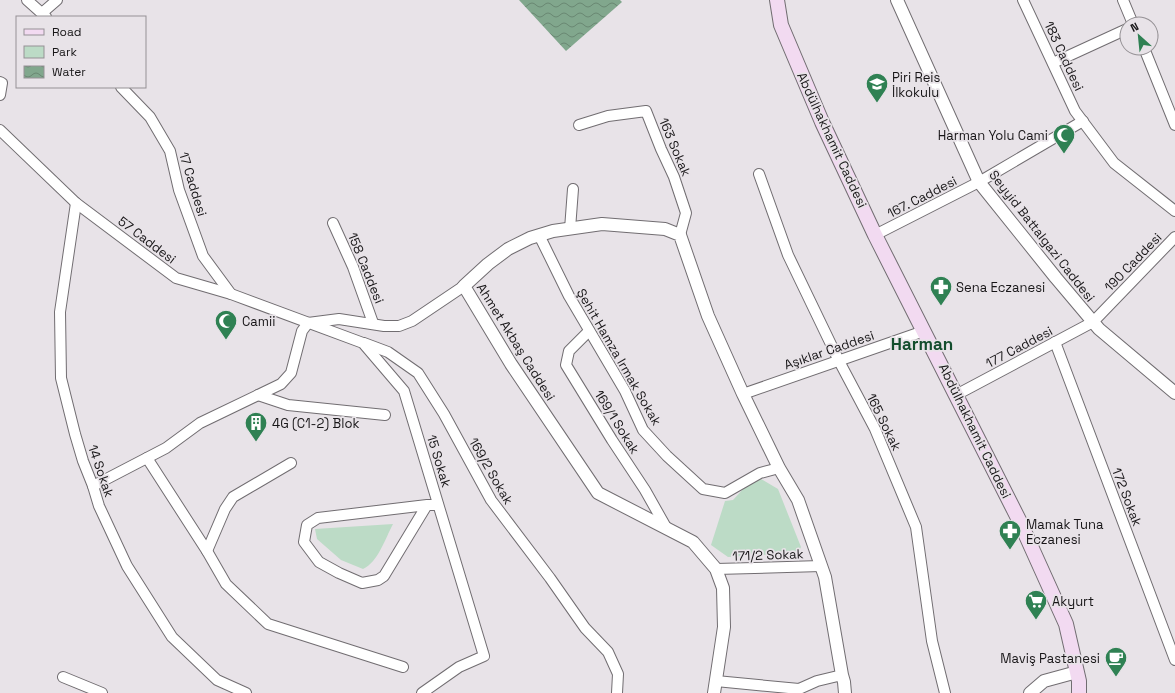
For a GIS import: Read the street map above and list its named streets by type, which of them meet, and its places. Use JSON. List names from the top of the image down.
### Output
{
  "streets": {
    "main road": ["Abdülhakhamit Caddesi"],
    "street": [
      "183 Caddesi",
      "163 Sokak",
      "17 Caddesi",
      "167. Caddesi",
      "Seyyid Battalgazi Caddesi",
      "57 Caddesi",
      "190 Caddesi",
      "158 Caddesi",
      "Ahmet Akbaş Caddesi",
      "177 Caddesi",
      "Aşıklar Caddesi",
      "Şehit Hamza Irmak Sokak",
      "169/1 Sokak",
      "165 Sokak",
      "15 Sokak",
      "14 Sokak",
      "169/2 Sokak",
      "172 Sokak",
      "171/2 Sokak"
    ]
  },
  "crossings": [
    ["183 Caddesi", "167. Caddesi"],
    ["Abdülhakhamit Caddesi", "167. Caddesi"],
    ["Abdülhakhamit Caddesi", "177 Caddesi"],
    ["Abdülhakhamit Caddesi", "Aşıklar Caddesi"],
    ["163 Sokak", "Ahmet Akbaş Caddesi"],
    ["17 Caddesi", "57 Caddesi"],
    ["167. Caddesi", "Seyyid Battalgazi Caddesi"],
    ["Seyyid Battalgazi Caddesi", "190 Caddesi"],
    ["Seyyid Battalgazi Caddesi", "177 Caddesi"],
    ["57 Caddesi", "15 Sokak"],
    ["57 Caddesi", "14 Sokak"],
    ["190 Caddesi", "177 Caddesi"],
    ["Ahmet Akbaş Caddesi", "Şehit Hamza Irmak Sokak"],
    ["Ahmet Akbaş Caddesi", "169/1 Sokak"],
    ["Ahmet Akbaş Caddesi", "171/2 Sokak"],
    ["177 Caddesi", "172 Sokak"],
    ["Aşıklar Caddesi", "165 Sokak"],
    ["Şehit Hamza Irmak Sokak", "169/1 Sokak"],
    ["15 Sokak", "169/2 Sokak"]
  ],
  "districts": ["Harman"],
  "places": {
    "school or university": ["Piri Reis İlkokulu"],
    "mosque": ["Harman Yolu Cami", "Camii"],
    "pharmacy": ["Sena Eczanesi", "Mamak Tuna Eczanesi"],
    "building": ["4G (C1-2) Blok"],
    "supermarket": ["Akyurt"],
    "cafe": ["Maviş Pastanesi"]
  },
  "legend": ["Road", "Park", "Water"],
  "north": "top left"
}
